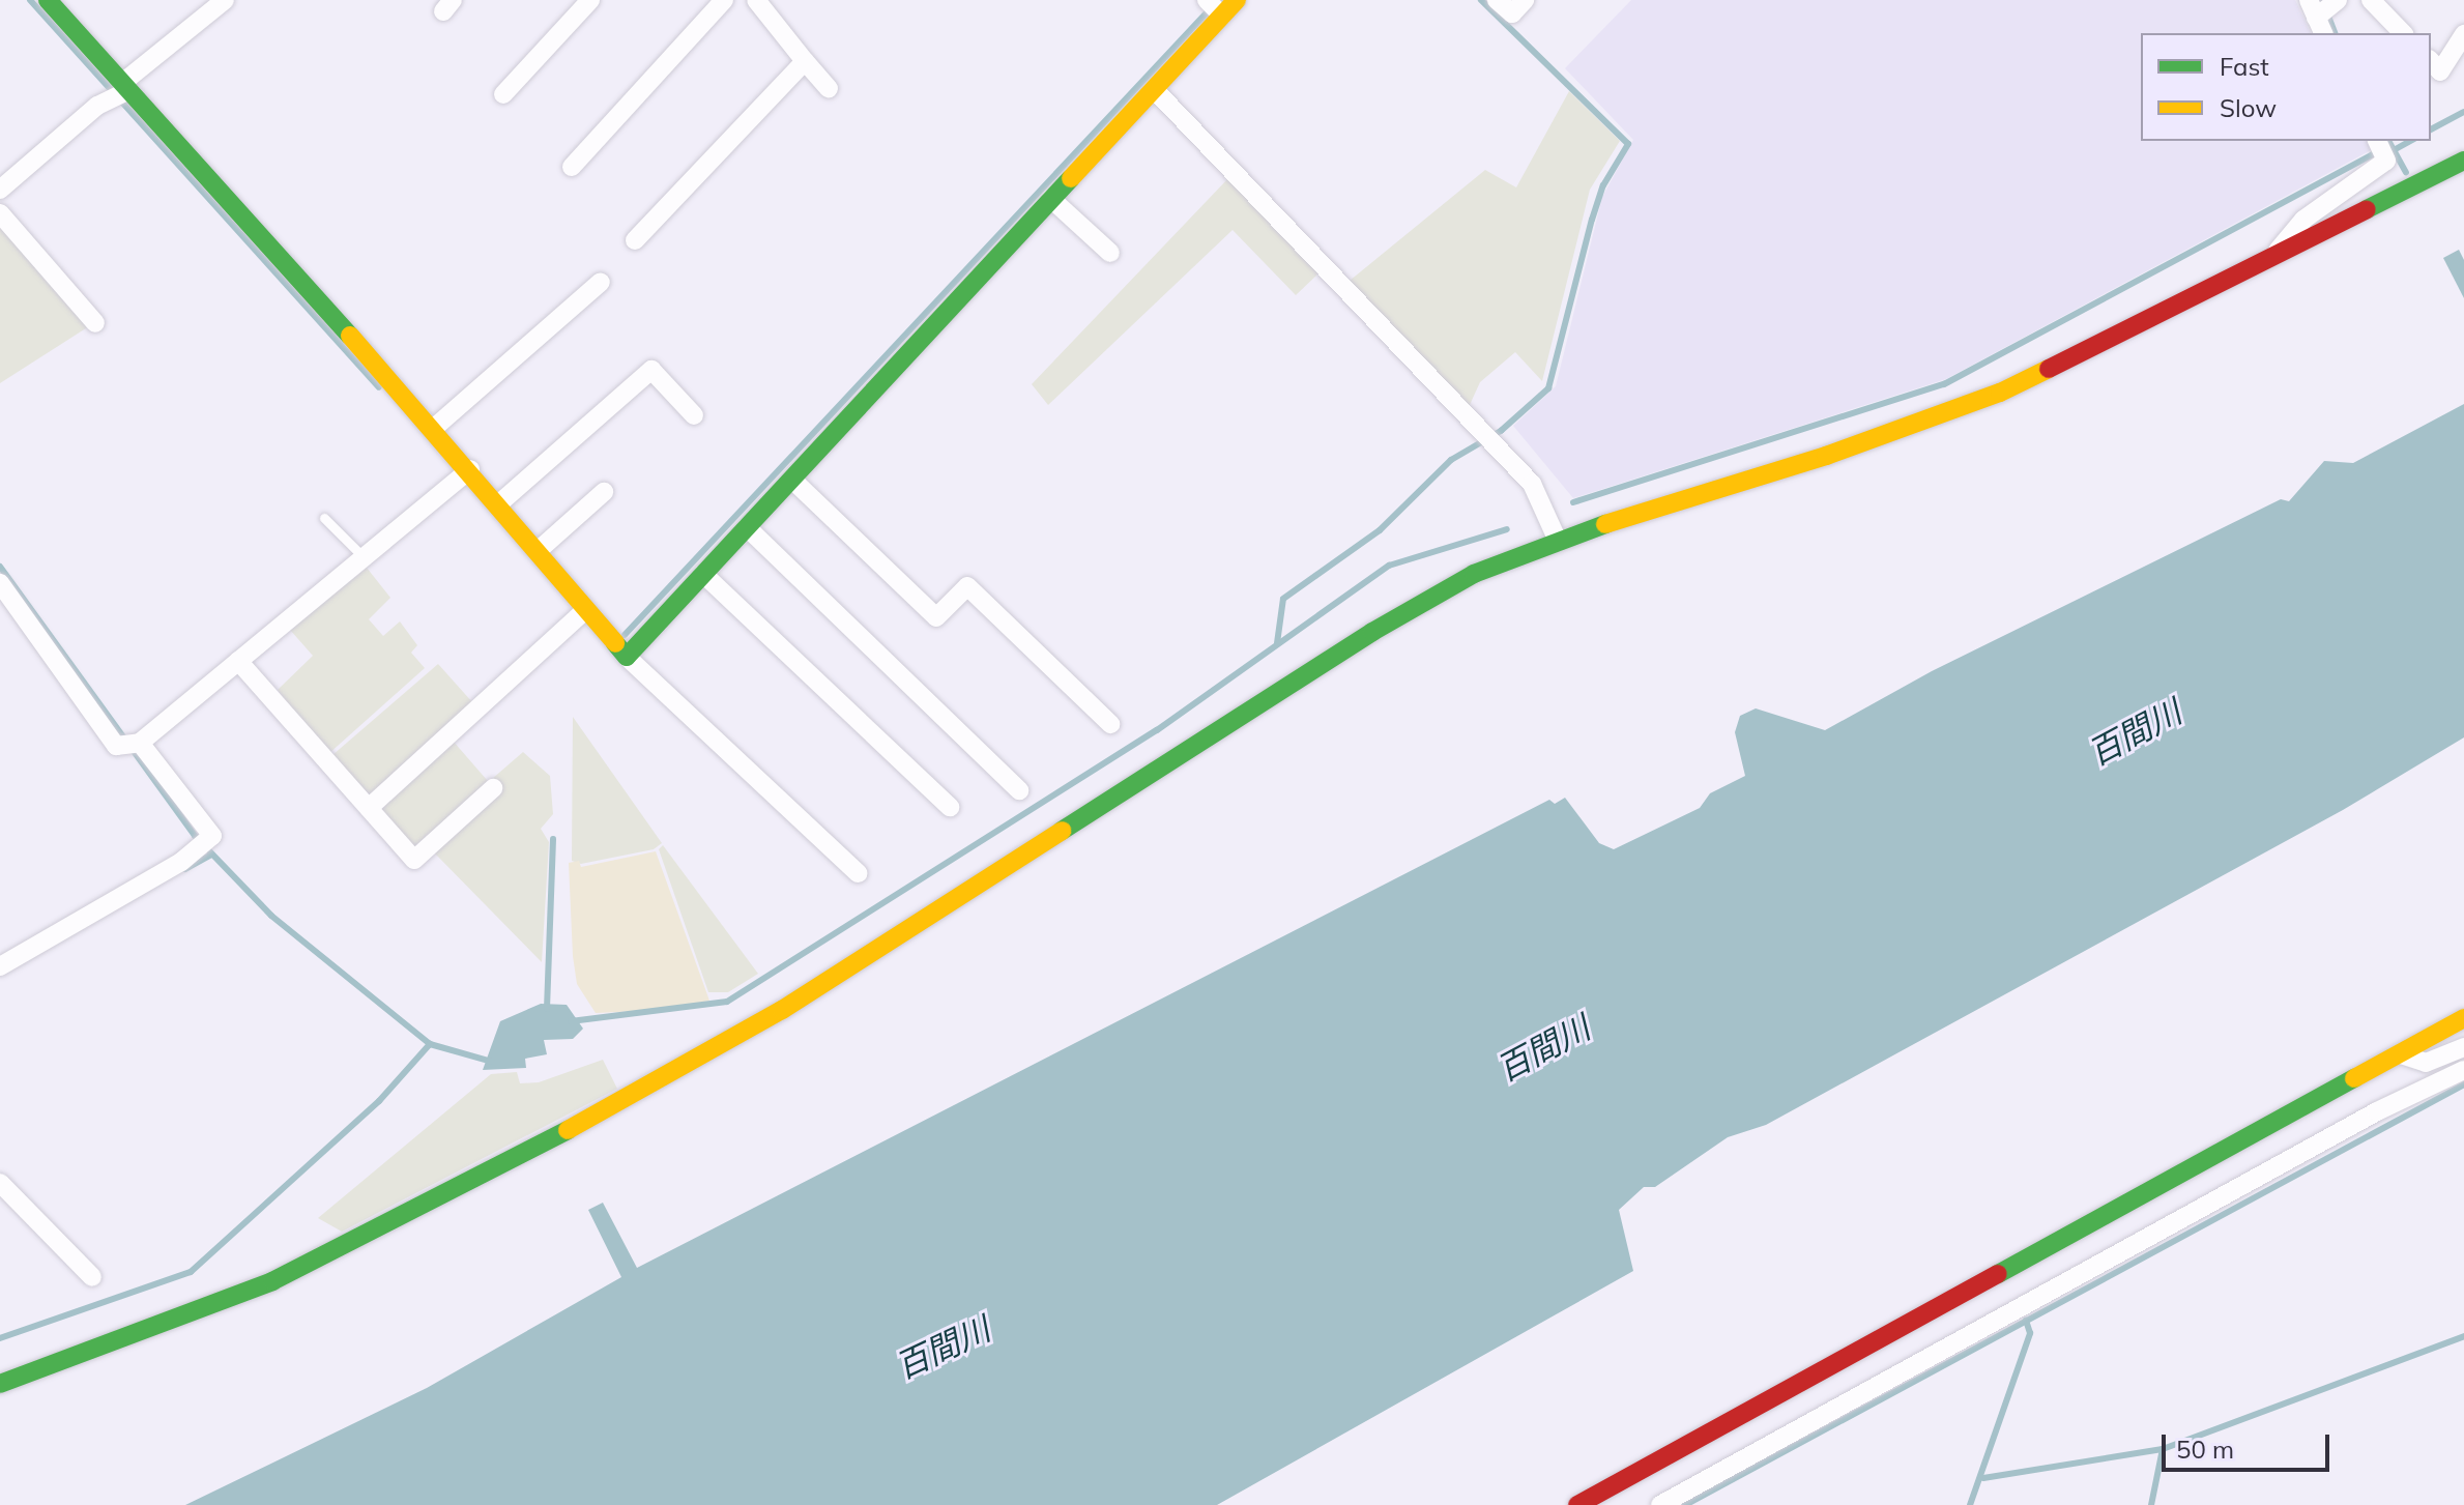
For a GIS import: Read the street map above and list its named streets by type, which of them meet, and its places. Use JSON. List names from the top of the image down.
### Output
{
  "water": ["百間川"],
  "legend": ["Fast", "Slow"],
  "scale_bar": "50 m"
}
